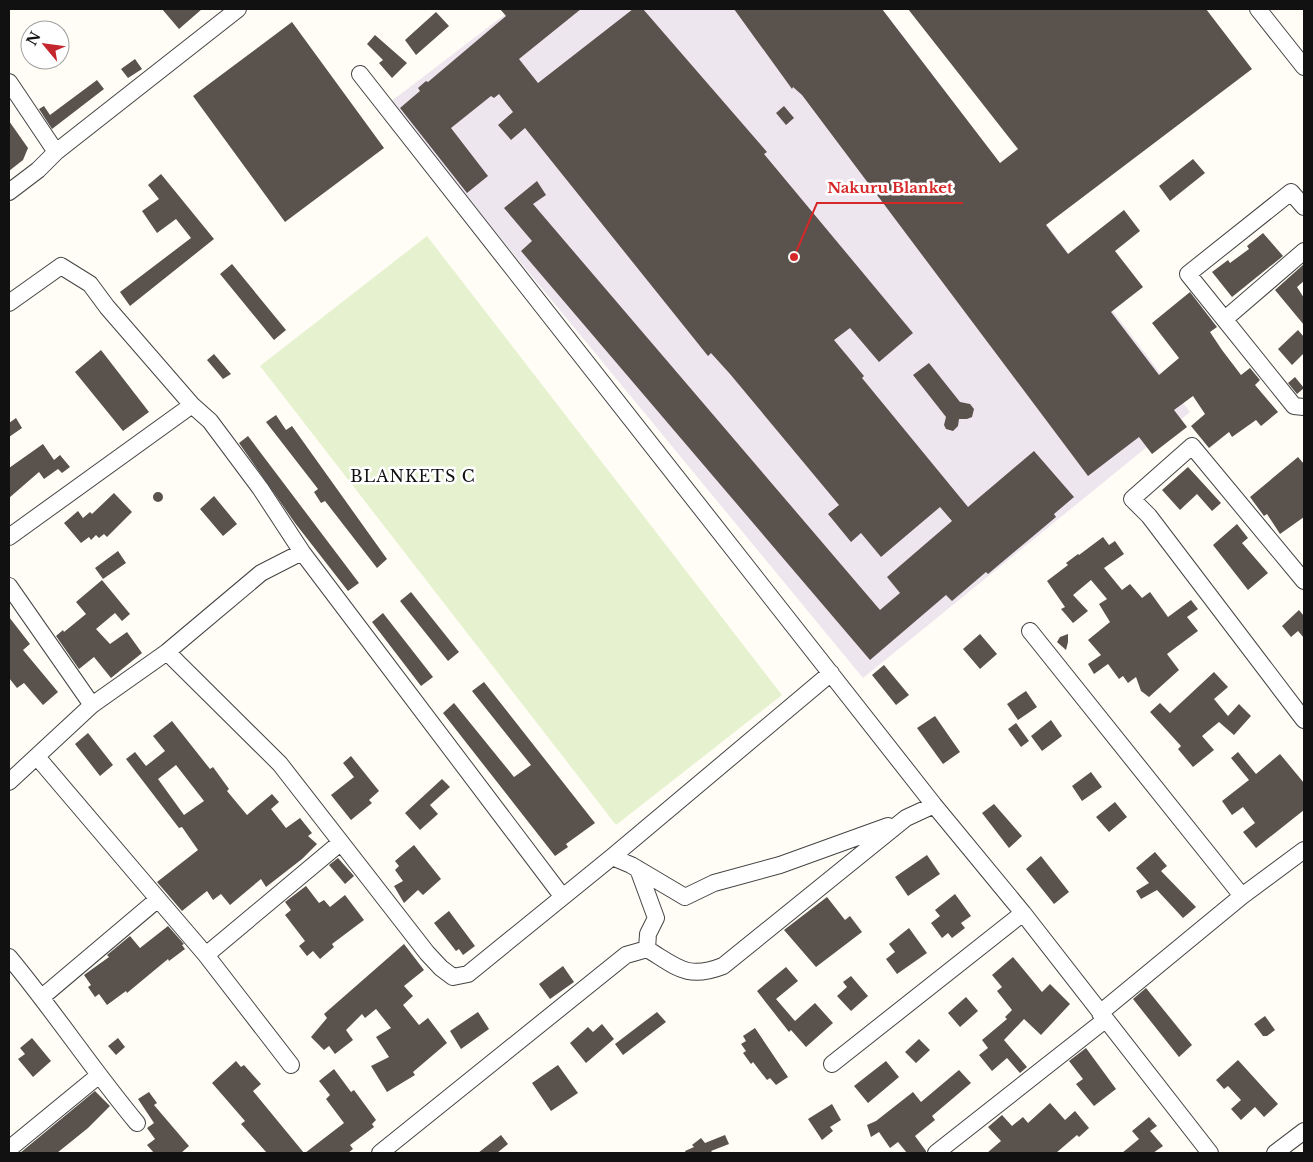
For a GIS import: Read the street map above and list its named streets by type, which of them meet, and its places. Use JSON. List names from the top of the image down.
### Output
{
  "districts": ["BLANKETS C"],
  "places": ["Nakuru Blanket"],
  "north": "top left"
}
